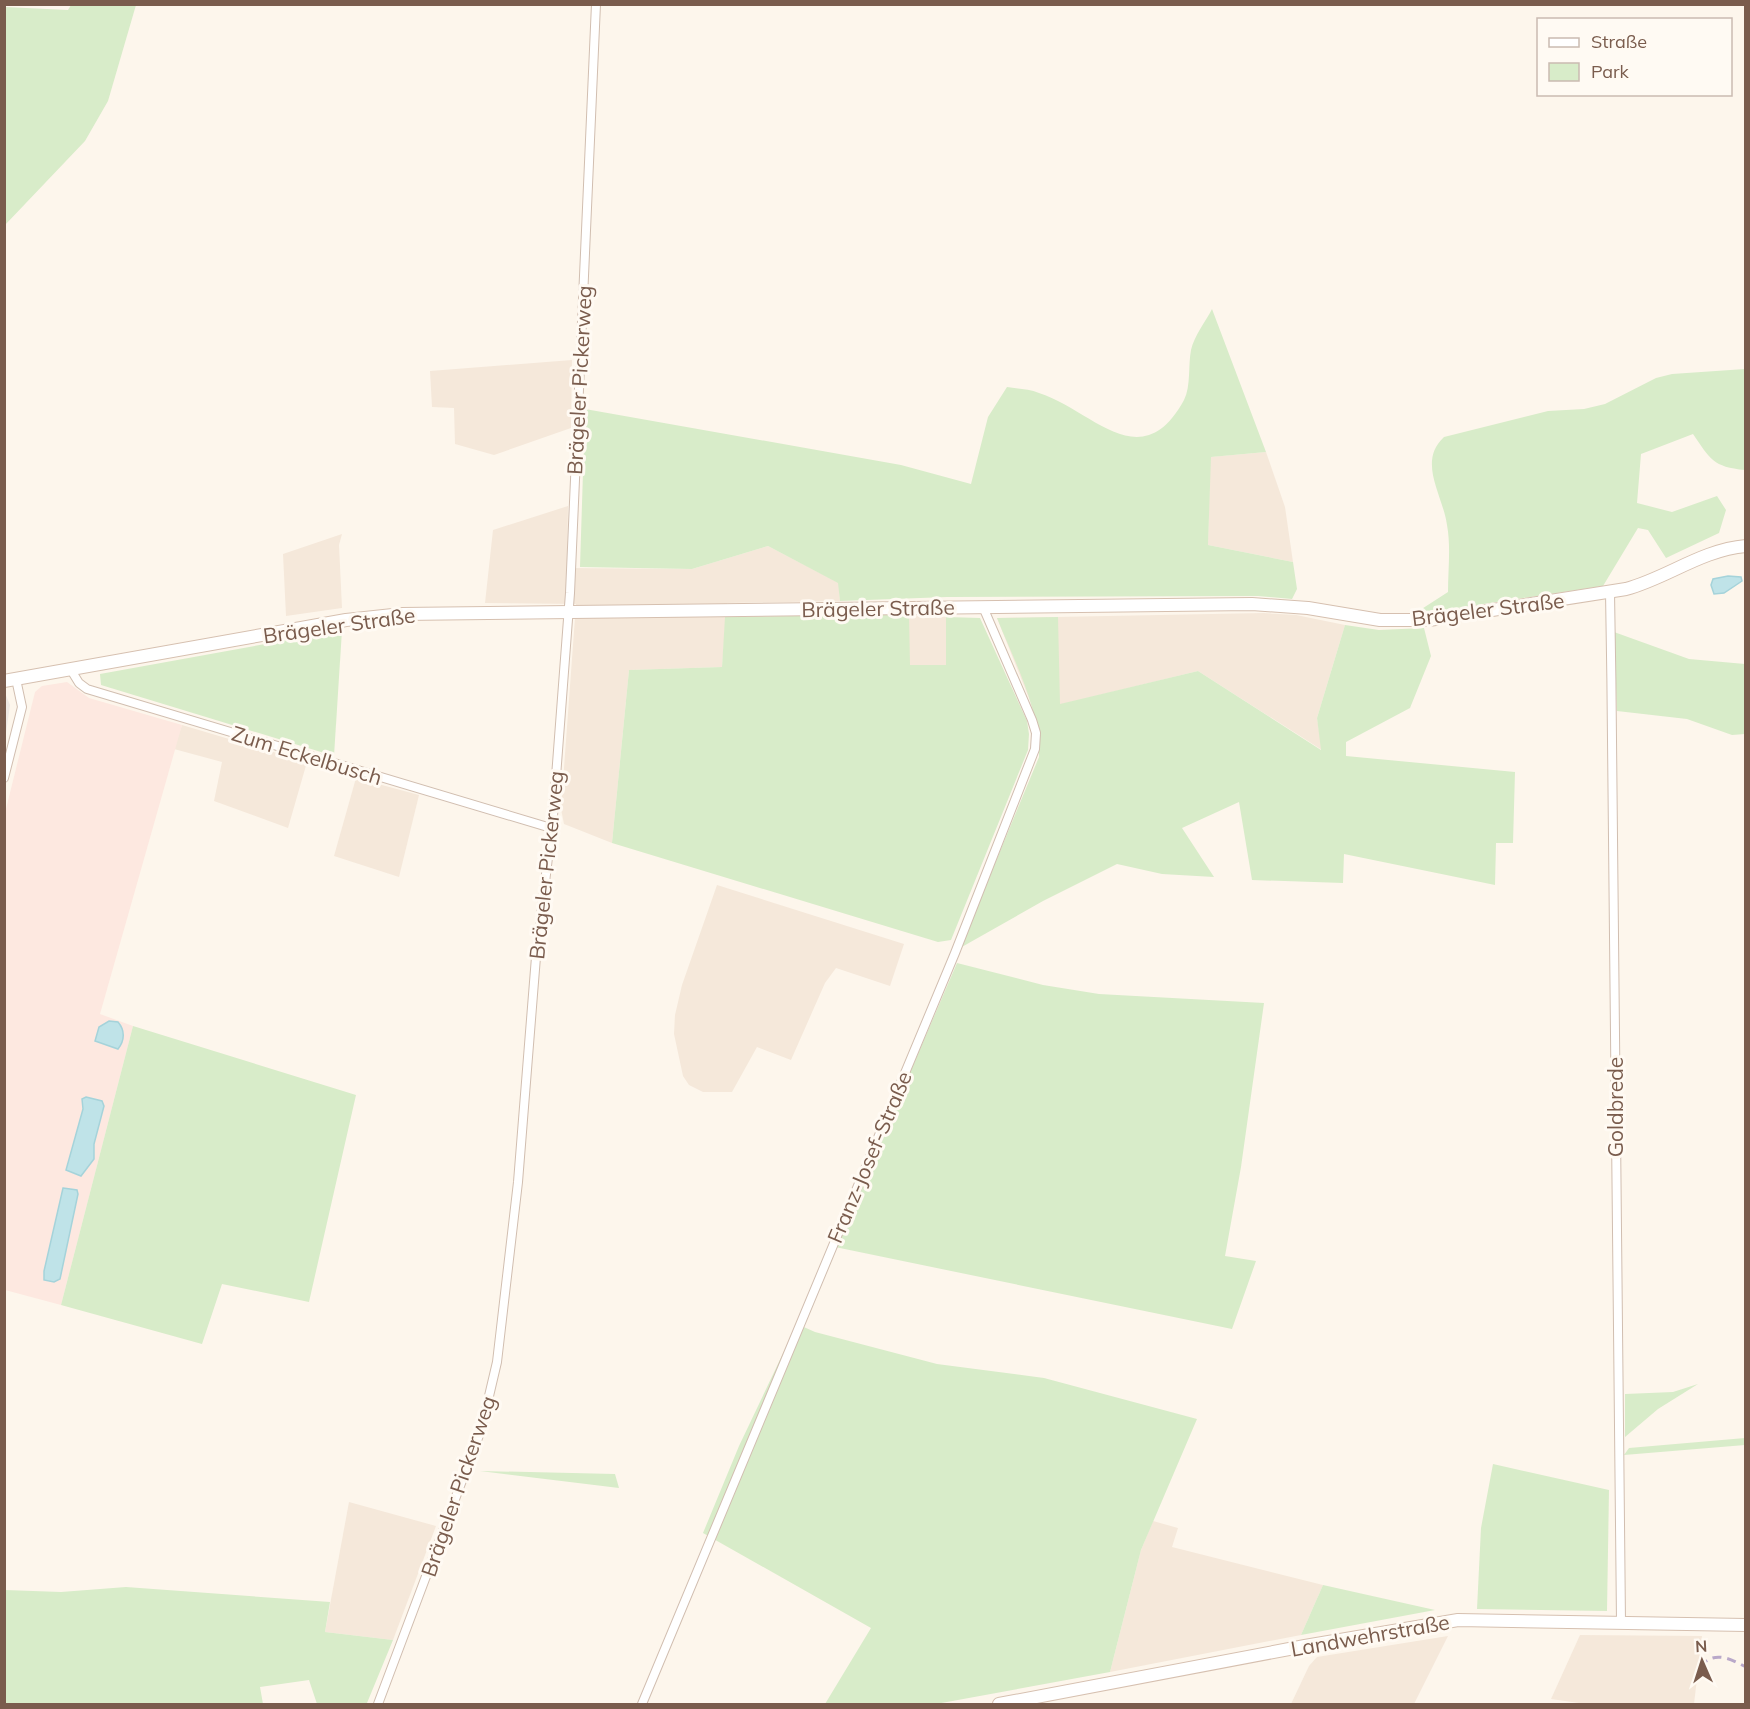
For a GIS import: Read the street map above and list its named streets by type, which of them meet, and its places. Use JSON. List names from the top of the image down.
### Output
{
  "streets": {
    "street": [
      "Brägeler Pickerweg",
      "Brägeler Straße",
      "Zum Eckelbusch",
      "Goldbrede",
      "Franz-Josef-Straße",
      "Landwehrstraße"
    ]
  },
  "crossings": [
    ["Brägeler Pickerweg", "Brägeler Straße"],
    ["Brägeler Pickerweg", "Zum Eckelbusch"],
    ["Brägeler Straße", "Zum Eckelbusch"],
    ["Brägeler Straße", "Goldbrede"],
    ["Brägeler Straße", "Franz-Josef-Straße"],
    ["Goldbrede", "Landwehrstraße"]
  ],
  "legend": ["Straße", "Park"],
  "north": "top"
}
